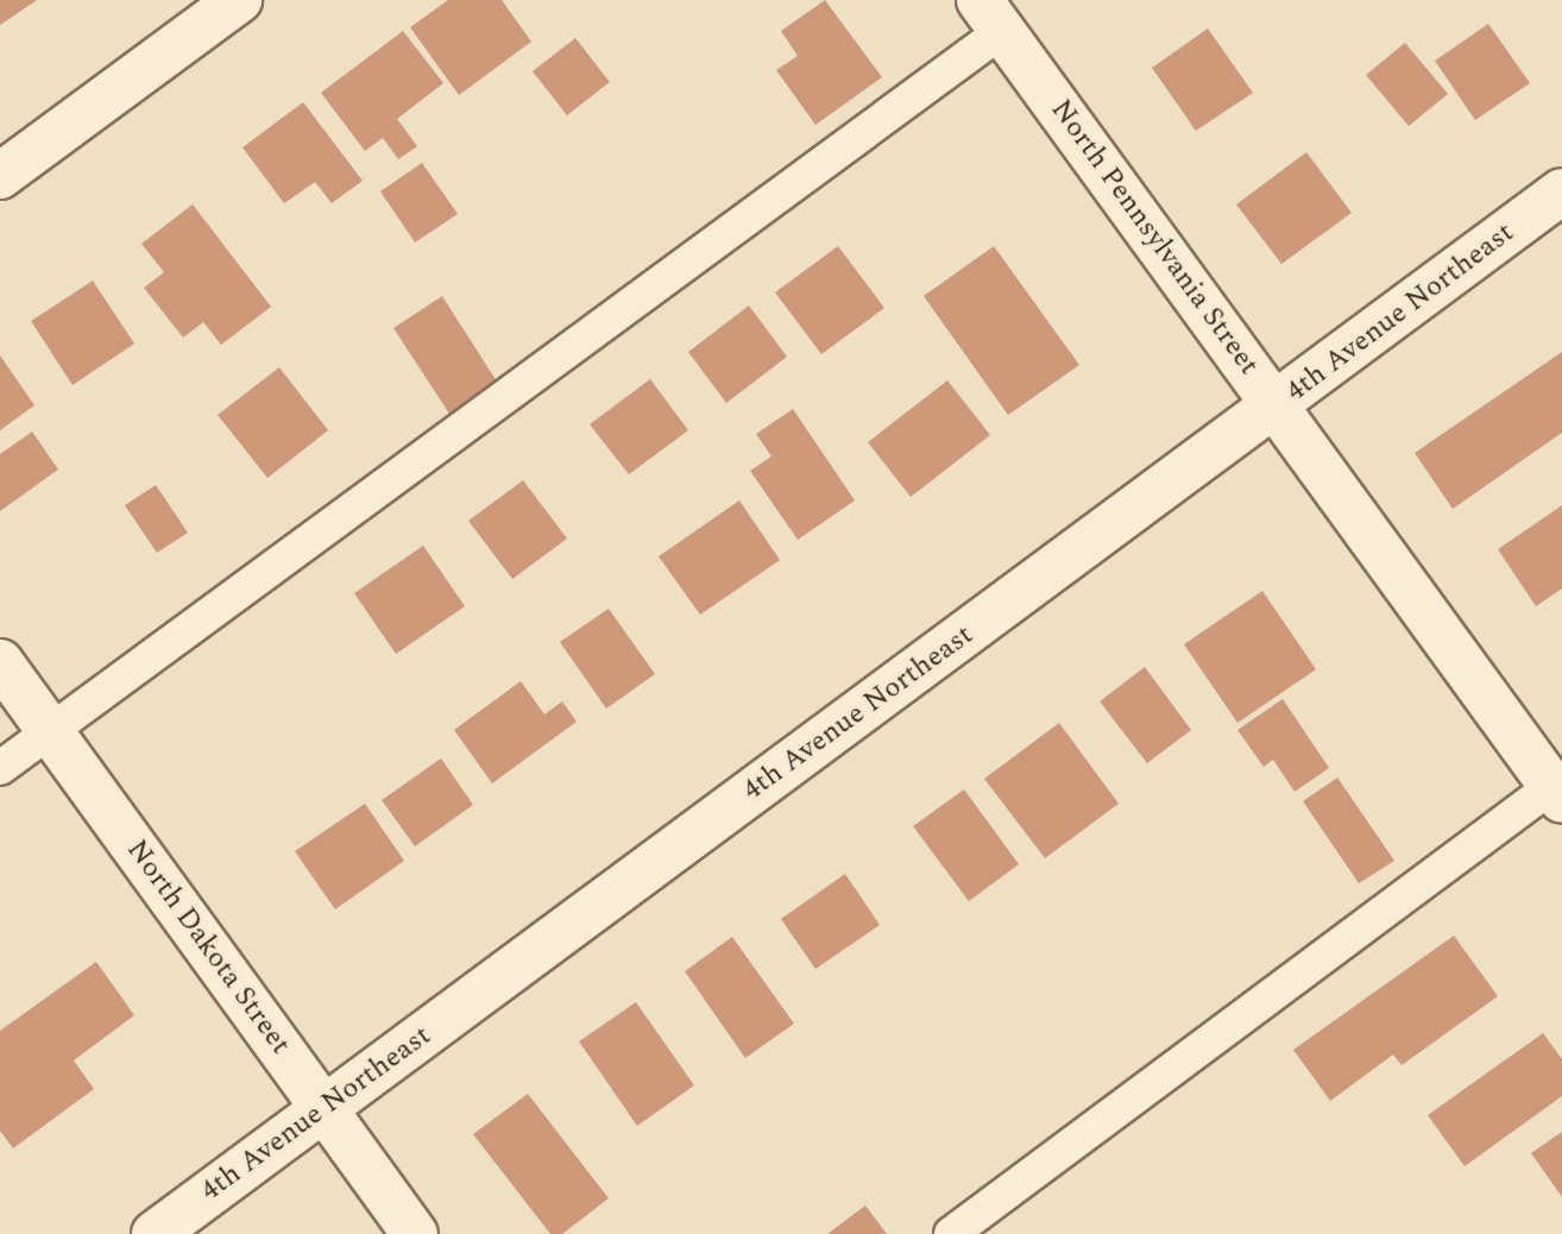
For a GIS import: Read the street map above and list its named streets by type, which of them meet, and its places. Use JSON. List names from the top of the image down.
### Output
{
  "streets": {
    "street": ["North Pennsylvania Street", "4th Avenue Northeast", "North Dakota Street"]
  },
  "crossings": [
    ["North Pennsylvania Street", "4th Avenue Northeast"],
    ["4th Avenue Northeast", "North Dakota Street"]
  ]
}
